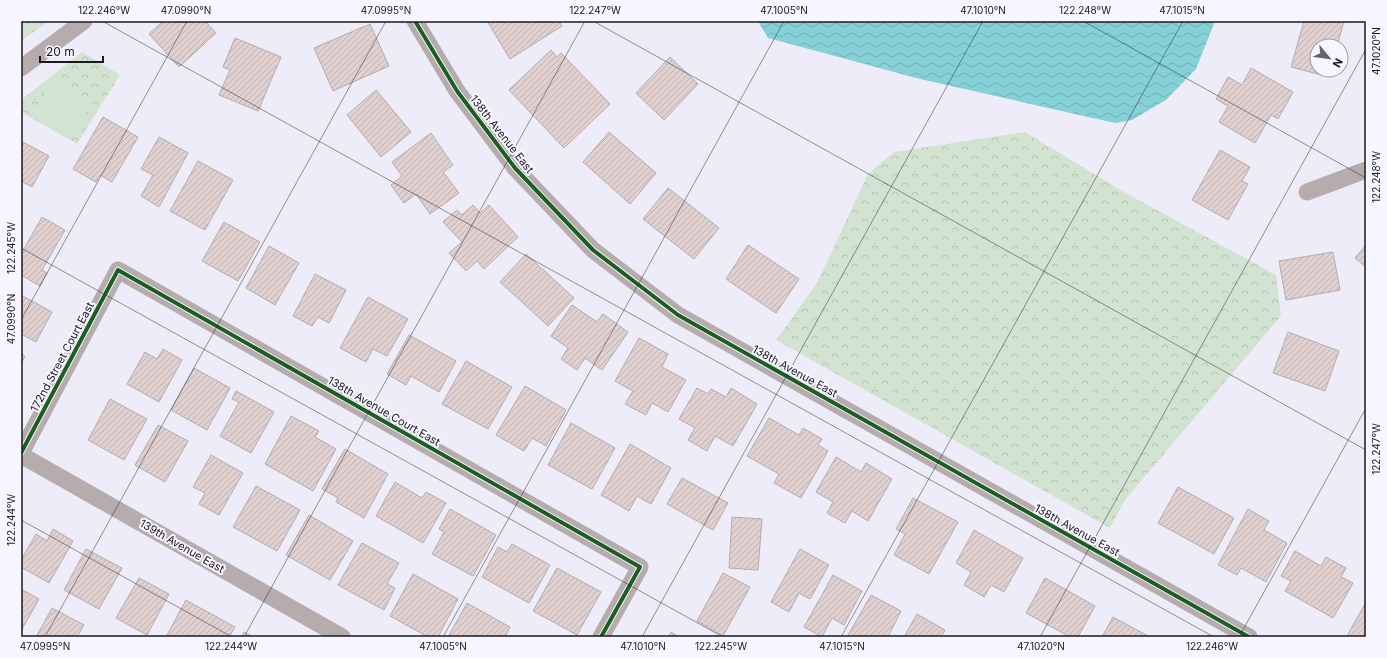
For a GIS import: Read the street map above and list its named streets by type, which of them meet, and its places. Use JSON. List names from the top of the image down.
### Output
{
  "streets": {
    "street": [
      "138th Avenue East",
      "172nd Street Court East",
      "138th Avenue Court East",
      "139th Avenue East"
    ]
  },
  "crossings": [
    ["172nd Street Court East", "138th Avenue Court East"],
    ["172nd Street Court East", "139th Avenue East"]
  ],
  "scale_bar": "20 m",
  "north": "bottom right",
  "coordinates": [
    "122.246°W",
    "47.0990°N",
    "47.0995°N",
    "122.247°W",
    "47.1005°N",
    "47.1010°N",
    "122.248°W",
    "47.1015°N",
    "47.1020°N",
    "122.245°W",
    "122.244°W"
  ]
}
